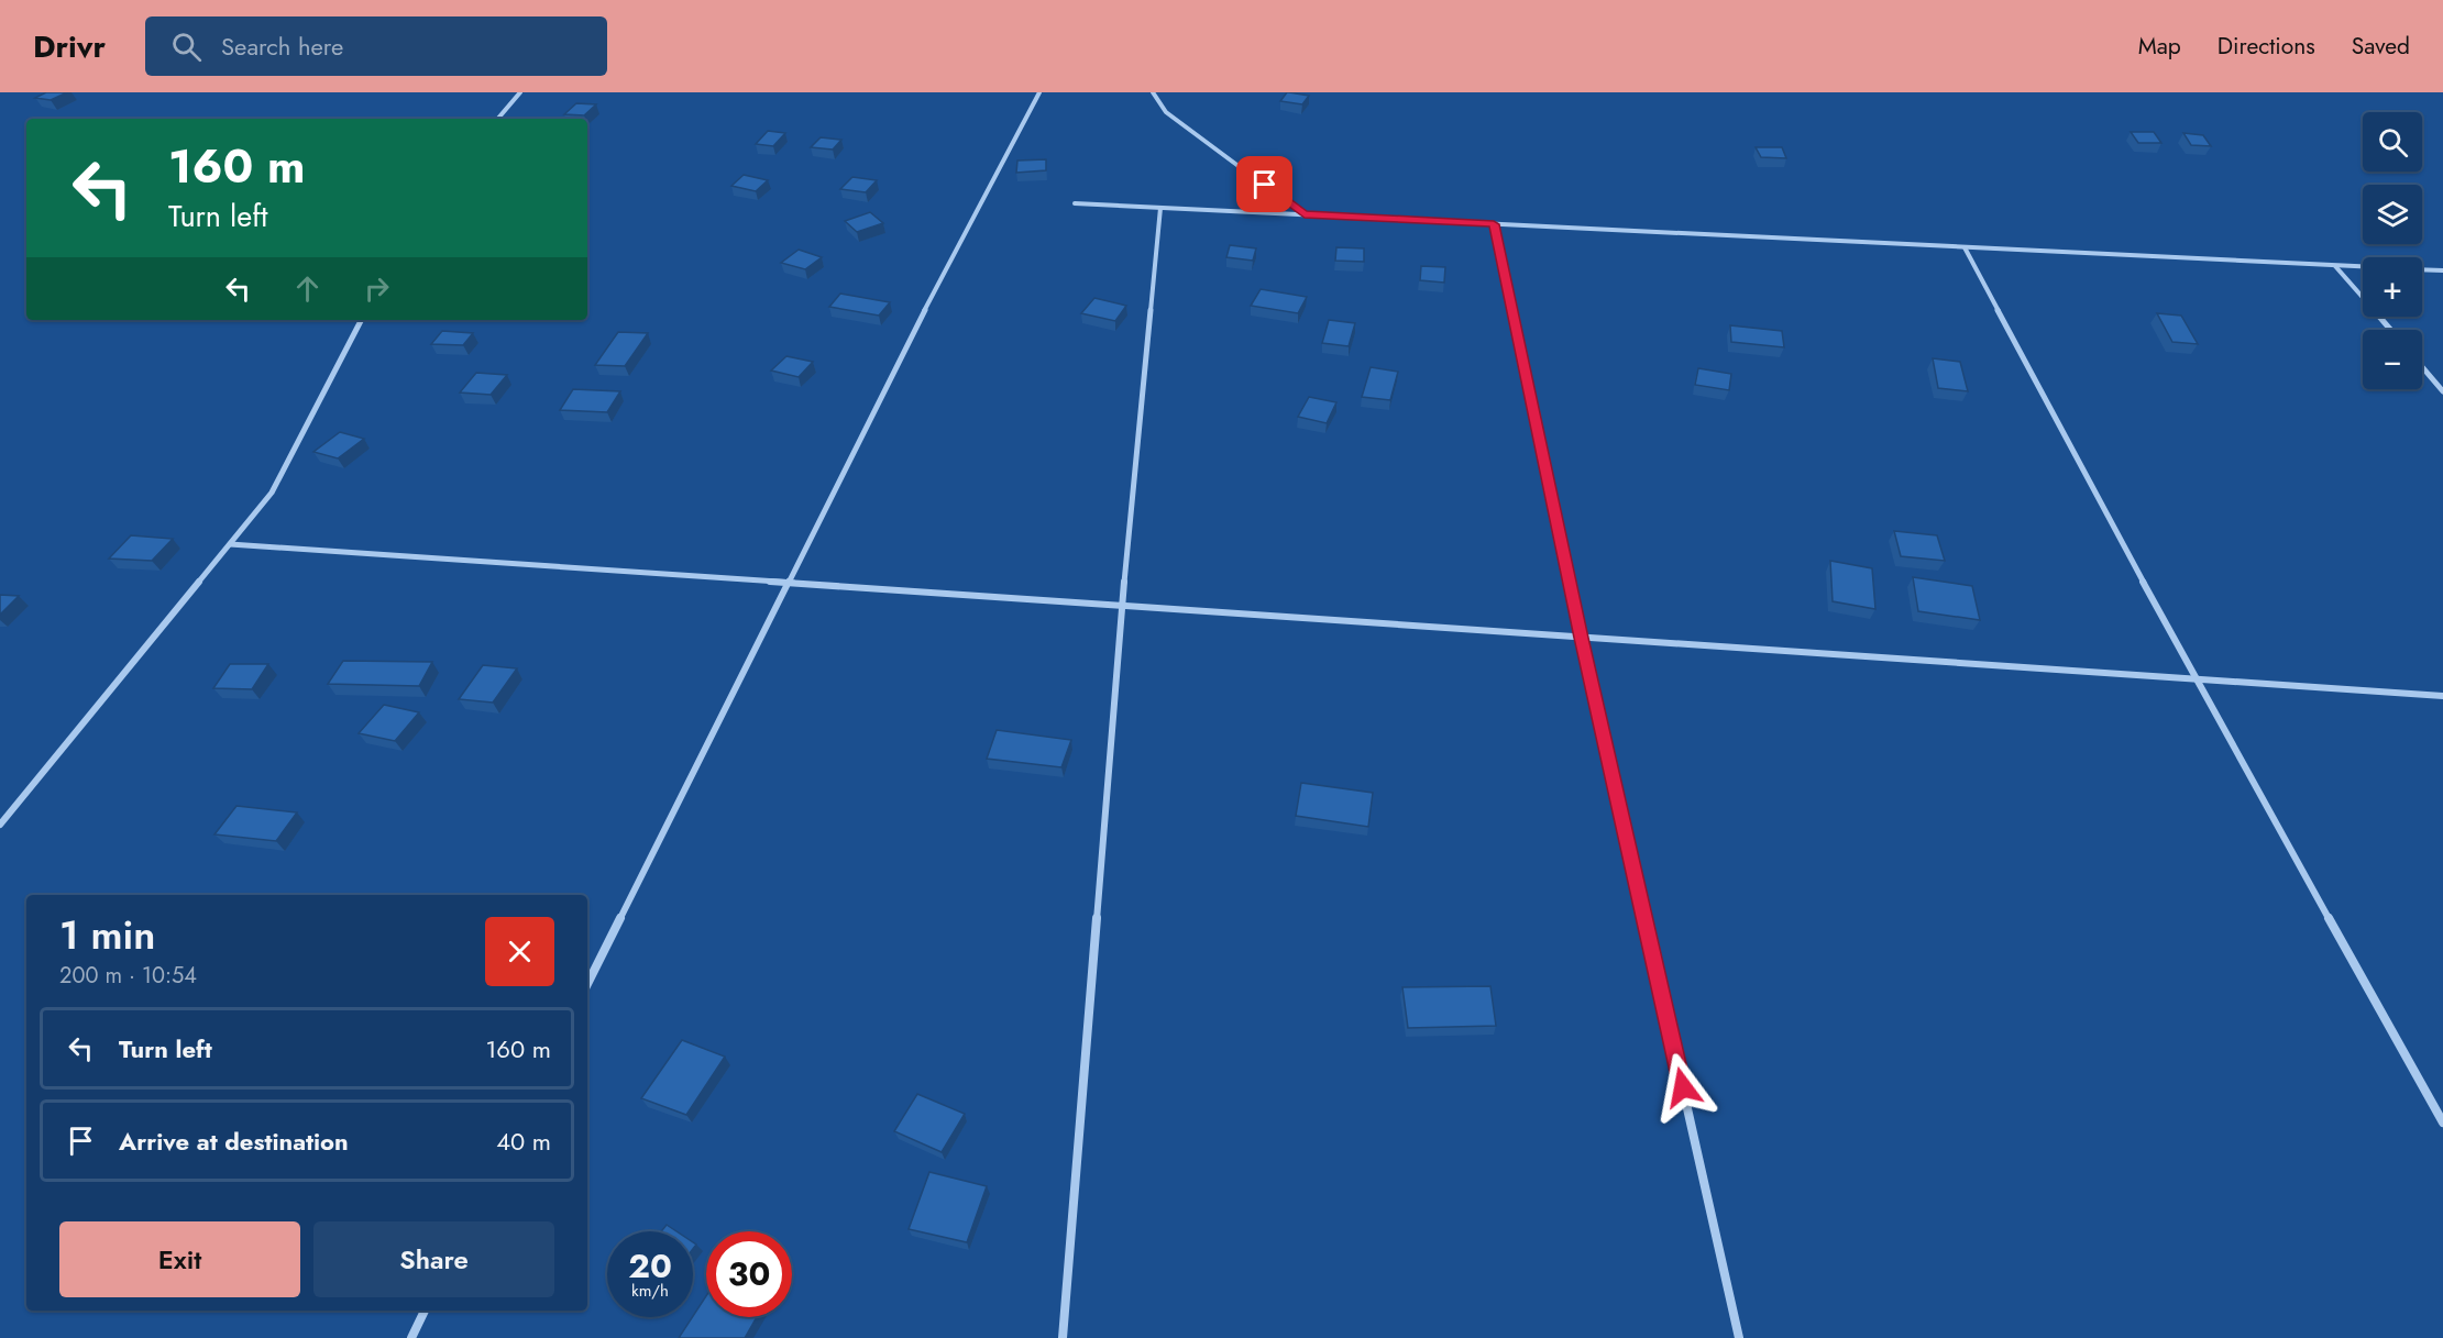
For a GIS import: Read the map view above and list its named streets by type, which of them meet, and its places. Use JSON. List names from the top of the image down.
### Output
{
  "page": {
    "header": "Drivr",
    "search": "Search here",
    "nav": ["Map", "Directions", "Saved"],
    "map_buttons": ["+", "−"],
    "turn": ["160 m", "Turn left"],
    "heading": ["1 min", "200 m · 10:54"],
    "list": [
      {
        "name": "Turn left",
        "value": "160 m"
      },
      {
        "name": "Arrive at destination",
        "value": "40 m"
      }
    ],
    "buttons": ["Exit", "Share"],
    "speed": "20 km/h",
    "limit": "30"
  }
}
